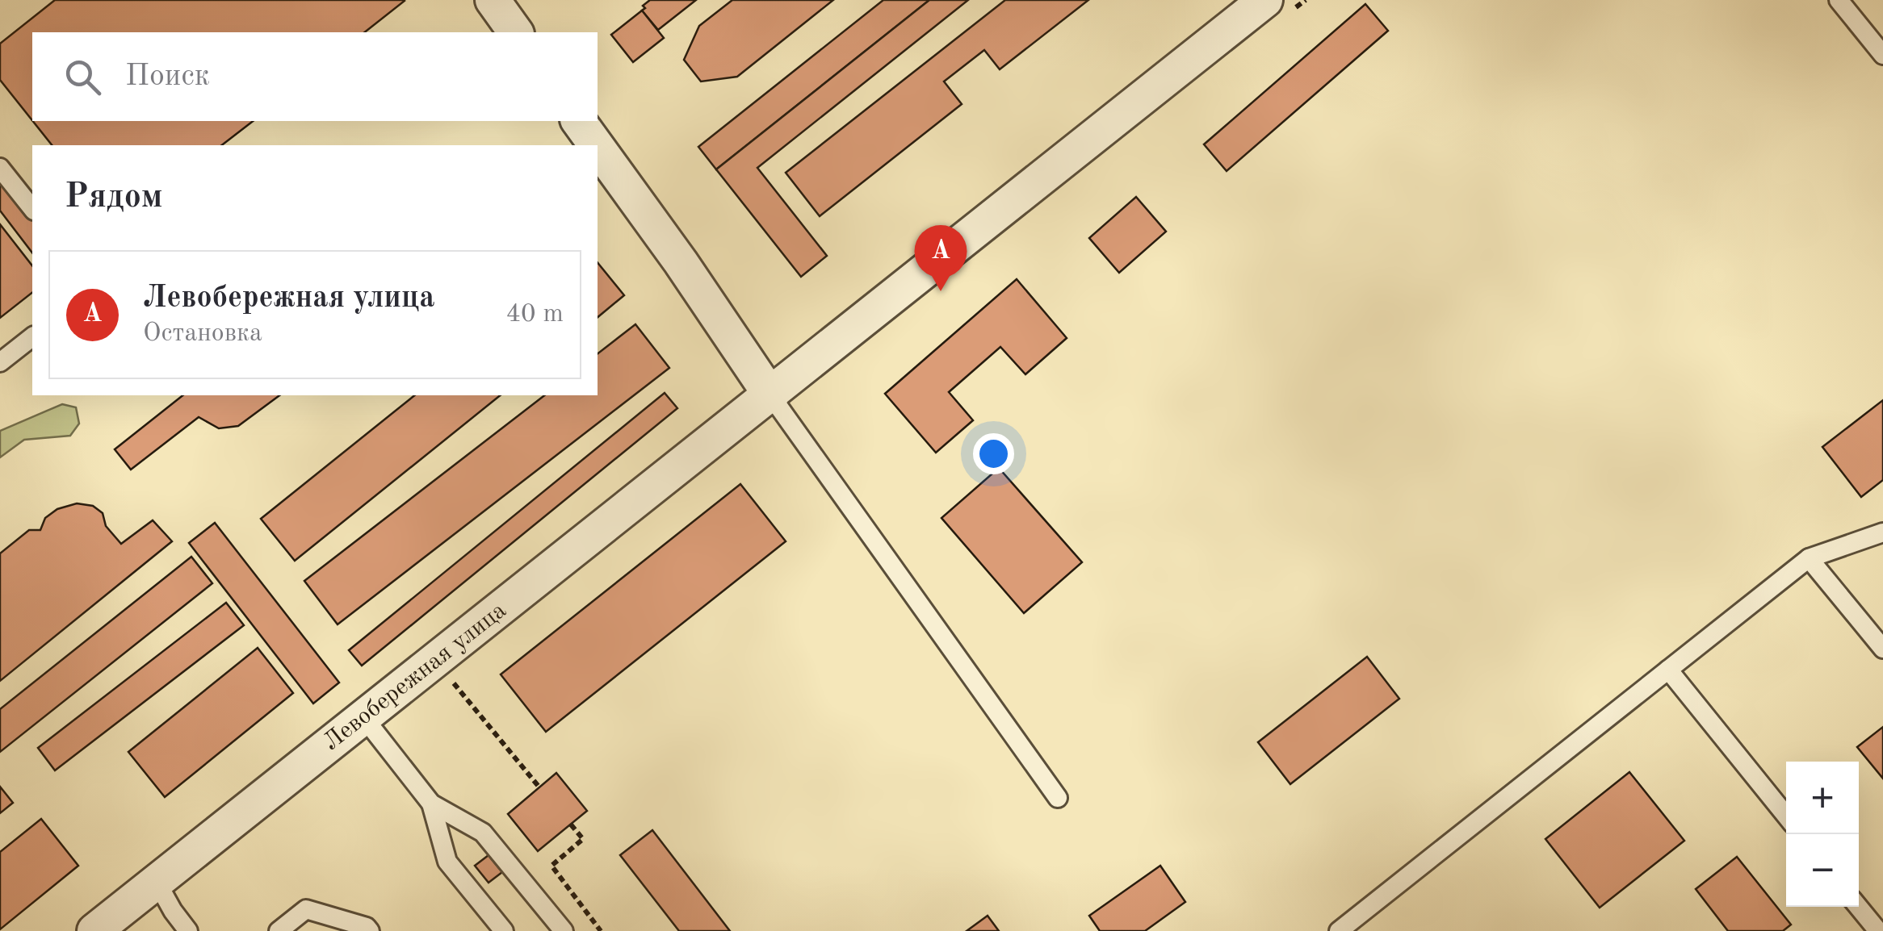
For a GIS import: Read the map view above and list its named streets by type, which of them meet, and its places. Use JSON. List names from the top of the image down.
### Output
{
  "streets": {
    "street": ["Левобережная улица"]
  },
  "page": {
    "search": "Поиск",
    "heading": "Рядом",
    "pins": "A",
    "list": [
      {
        "mark": "A",
        "name": "Левобережная улица",
        "note": "Остановка",
        "value": "40 m"
      }
    ],
    "map_buttons": ["+", "−"]
  }
}
